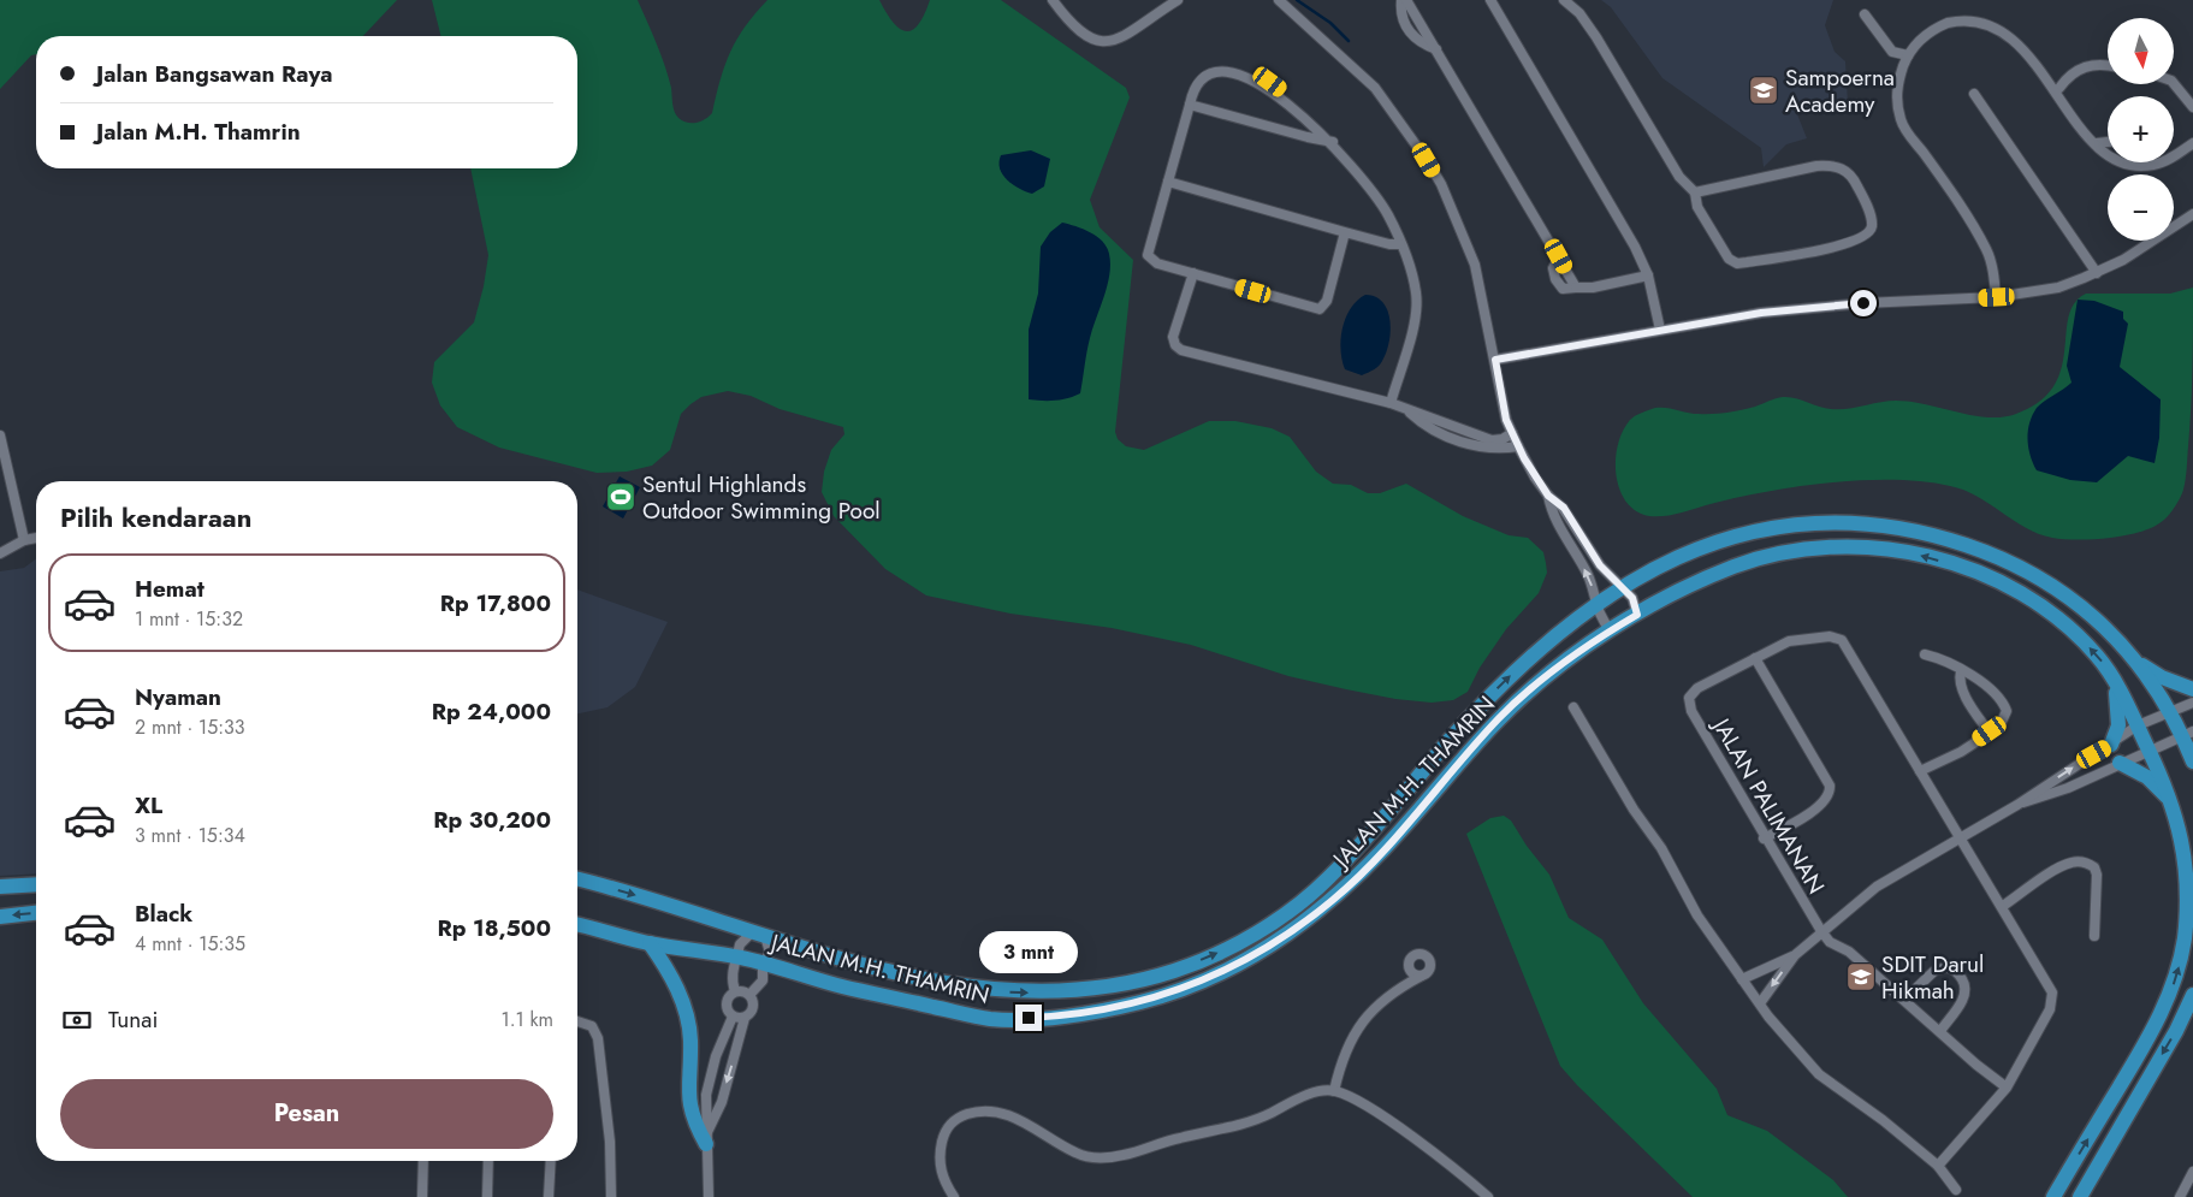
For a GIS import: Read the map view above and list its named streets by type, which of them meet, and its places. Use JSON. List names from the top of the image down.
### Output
{
  "streets": {
    "main road": ["JALAN M.H. THAMRIN"],
    "street": ["JALAN PALIMANAN"]
  },
  "places": {
    "school or university": ["Sampoerna Academy", "SDIT Darul Hikmah"],
    "sports": ["Sentul Highlands Outdoor Swimming Pool"]
  },
  "north": "bottom",
  "page": {
    "map_buttons": ["+", "−"],
    "banner": ["Jalan Bangsawan Raya", "Jalan M.H. Thamrin"],
    "heading": "Pilih kendaraan",
    "list": [
      {
        "name": "Hemat",
        "note": "1 mnt · 15:32",
        "value": "Rp 17,800"
      },
      {
        "name": "Nyaman",
        "note": "2 mnt · 15:33",
        "value": "Rp 24,000"
      },
      {
        "name": "XL",
        "note": "3 mnt · 15:34",
        "value": "Rp 30,200"
      },
      {
        "name": "Black",
        "note": "4 mnt · 15:35",
        "value": "Rp 18,500"
      }
    ],
    "bubble": "3 mnt",
    "pay": ["Tunai", "1.1 km"],
    "buttons": "Pesan"
  }
}
